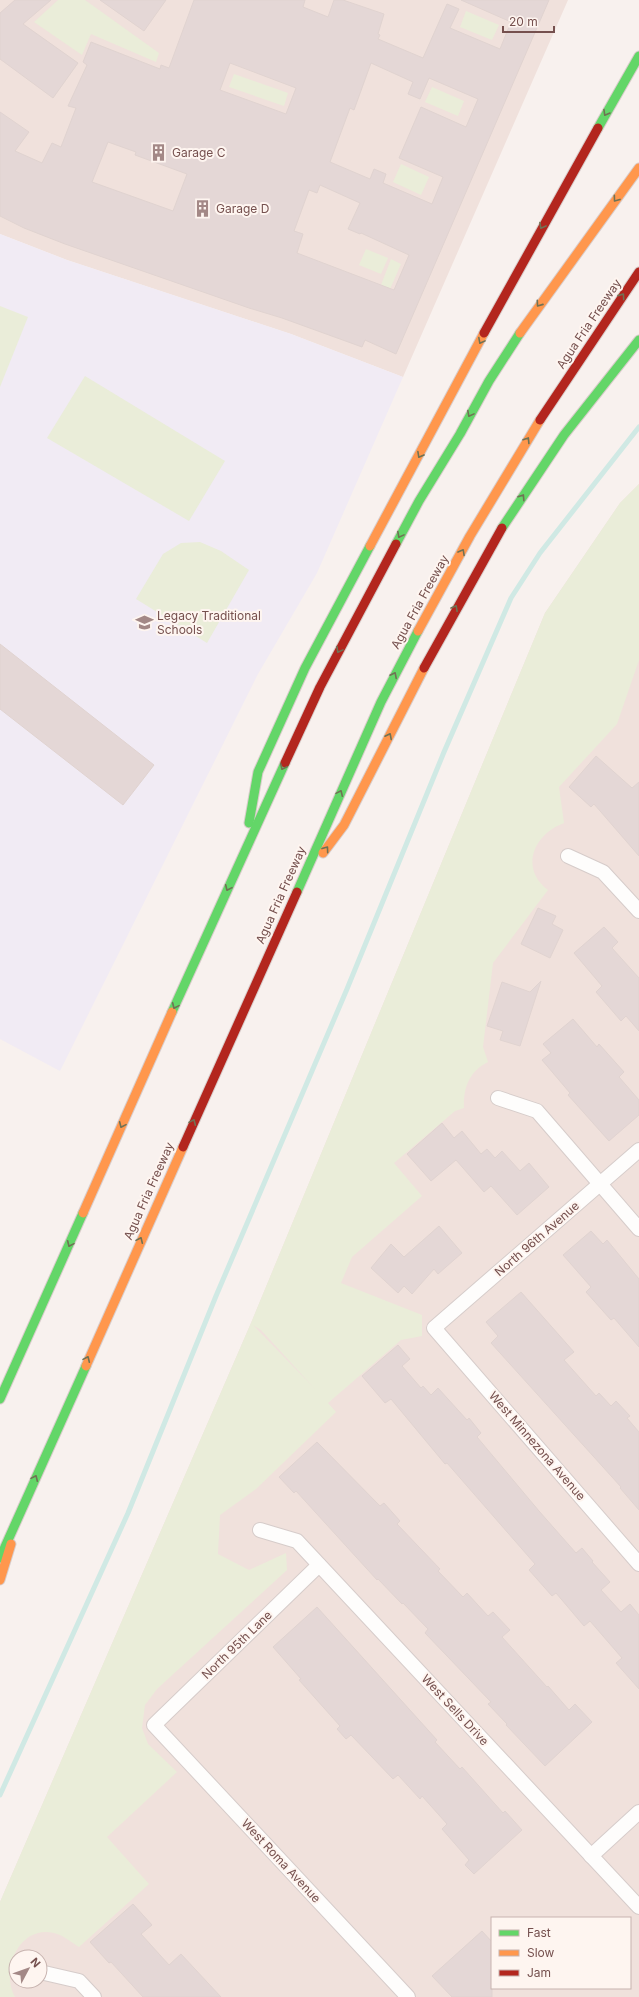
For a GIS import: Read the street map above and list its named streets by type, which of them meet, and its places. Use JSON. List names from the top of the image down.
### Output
{
  "streets": {
    "highway": ["Agua Fria Freeway"],
    "street": [
      "North 96th Avenue",
      "West Minnezona Avenue",
      "North 95th Lane",
      "West Sells Drive",
      "West Roma Avenue"
    ]
  },
  "crossings": [
    ["North 96th Avenue", "West Minnezona Avenue"],
    ["North 95th Lane", "West Sells Drive"],
    ["North 95th Lane", "West Roma Avenue"]
  ],
  "places": {
    "building": ["Garage C", "Garage D"],
    "school or university": ["Legacy Traditional Schools"]
  },
  "legend": ["Fast", "Slow", "Jam"],
  "scale_bar": "20 m",
  "north": "top right"
}
